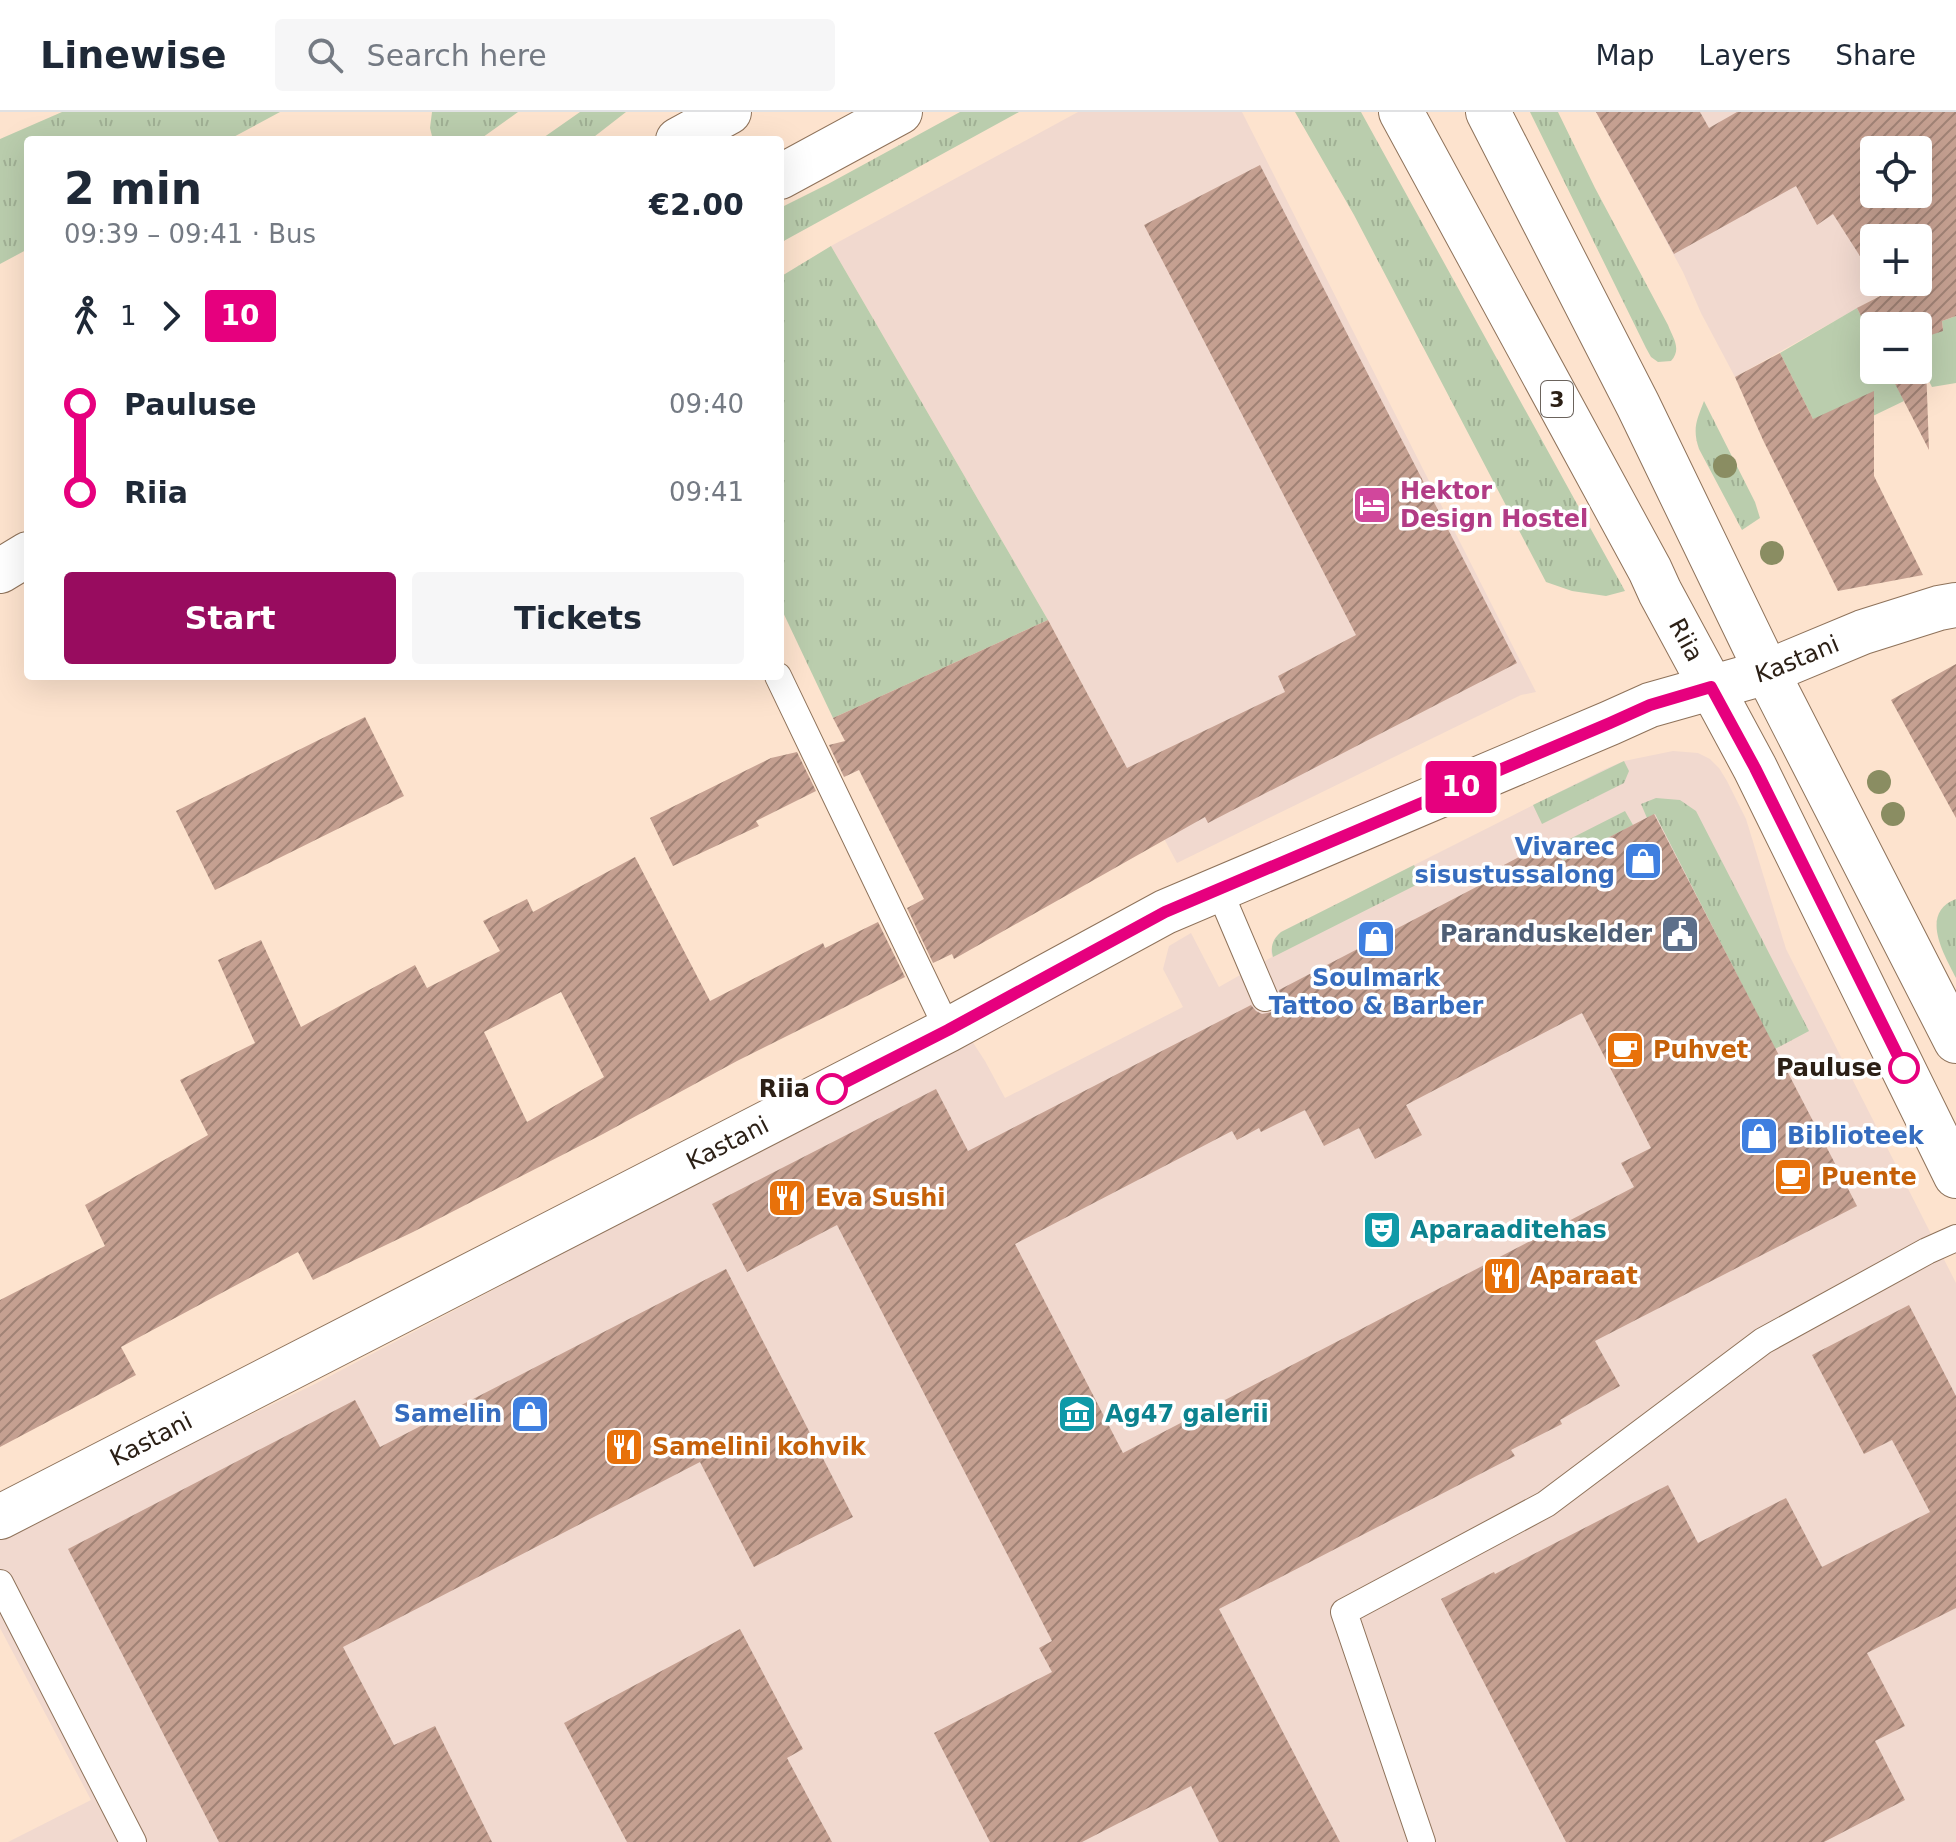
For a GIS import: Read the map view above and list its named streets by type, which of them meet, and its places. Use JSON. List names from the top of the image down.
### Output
{
  "streets": {
    "main road": ["3", "Riia", "Kastani"]
  },
  "crossings": [
    ["Riia", "Kastani"]
  ],
  "places": {
    "hotel": ["Hektor Design Hostel"],
    "shop": [
      "Vivarec sisustussalong",
      "Soulmark Tattoo & Barber",
      "Biblioteek",
      "Samelin"
    ],
    "public building": ["Paranduskelder"],
    "cafe": ["Puhvet", "Puente"],
    "other": ["Pauluse", "Riia"],
    "restaurant": ["Eva Sushi", "Aparaat", "Samelini kohvik"],
    "theatre": ["Aparaaditehas"],
    "museum": ["Ag47 galerii"]
  },
  "lines": ["bus line 10"],
  "page": {
    "header": "Linewise",
    "search": "Search here",
    "nav": ["Map", "Layers", "Share"],
    "on_map": "10",
    "map_buttons": ["+", "−"],
    "heading": ["2 min", "09:39 – 09:41 · Bus", "€2.00"],
    "legs": ["1", "10"],
    "list": [
      {
        "name": "Pauluse",
        "value": "09:40"
      },
      {
        "name": "Riia",
        "value": "09:41"
      }
    ],
    "buttons": ["Start", "Tickets"]
  }
}
